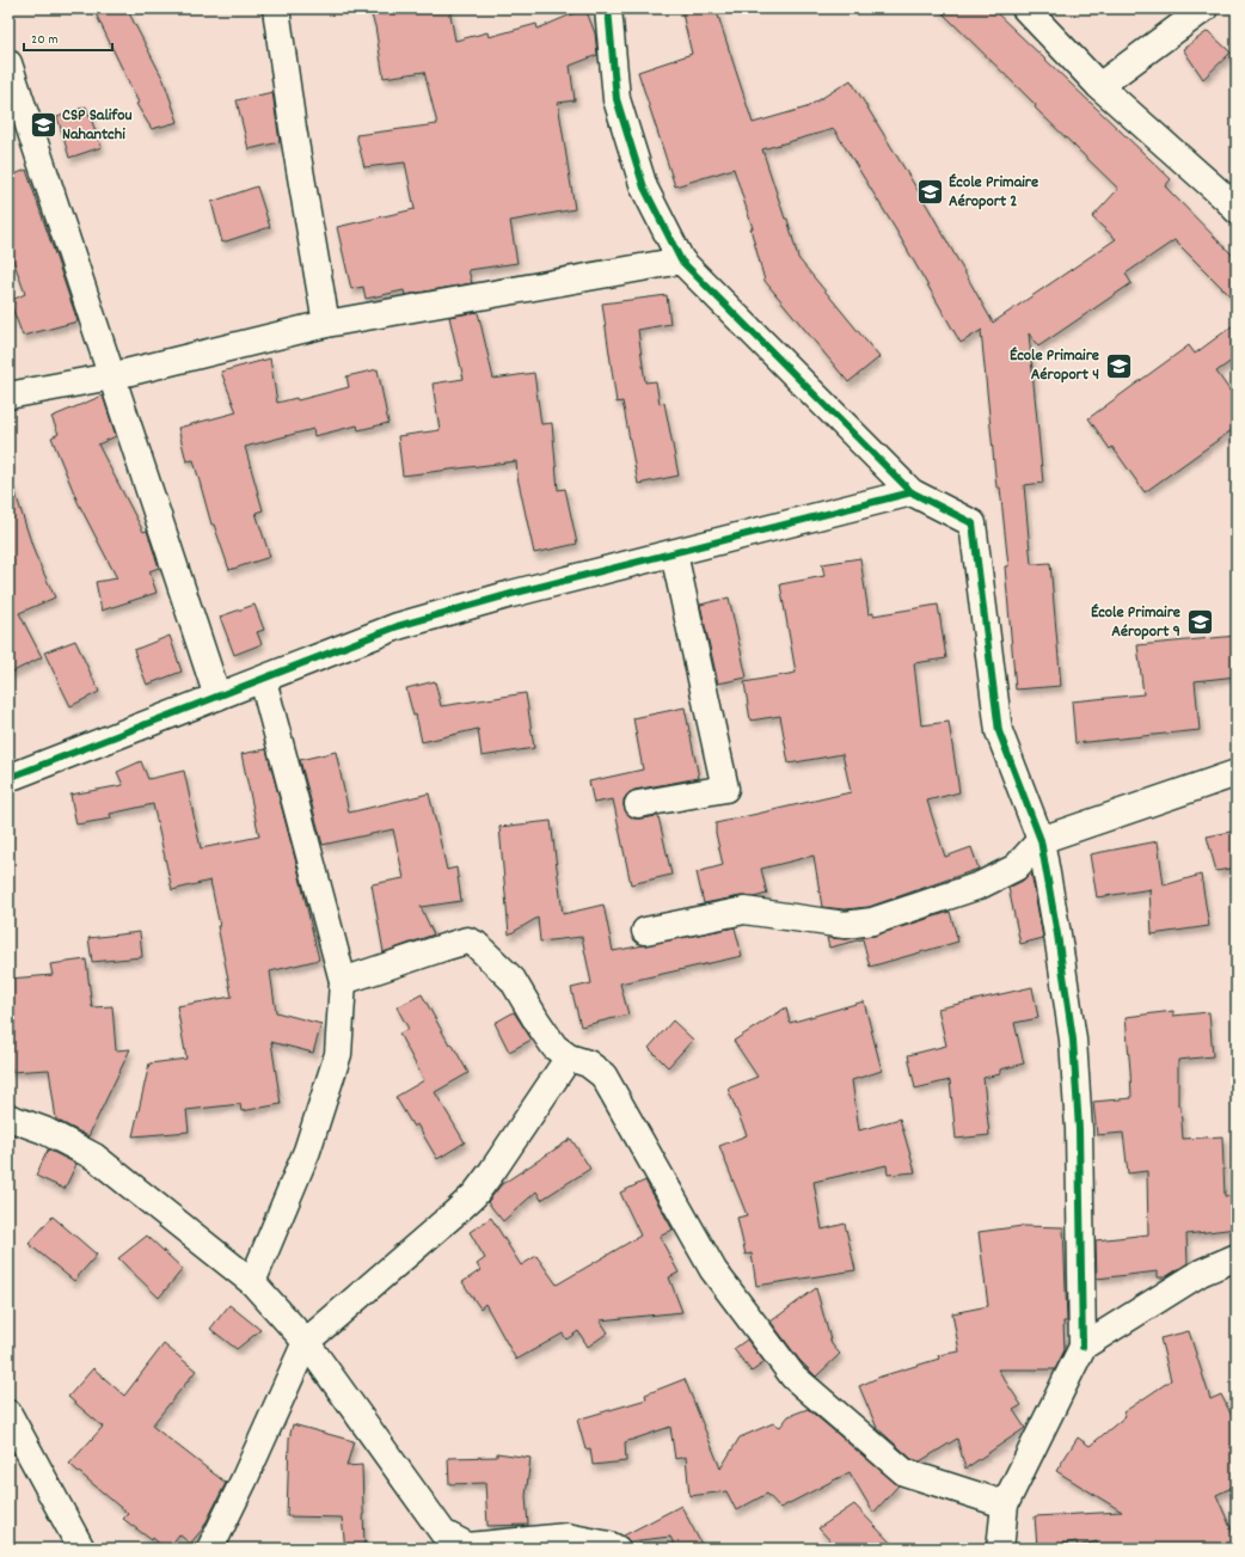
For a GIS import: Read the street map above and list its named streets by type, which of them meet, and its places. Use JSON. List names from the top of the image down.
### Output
{
  "places": {
    "school or university": [
      "CSP Salifou Nahantchi",
      "École Primaire Aéroport 2",
      "École Primaire Aéroport 4",
      "École Primaire Aéroport 9"
    ]
  },
  "scale_bar": "20 m"
}
